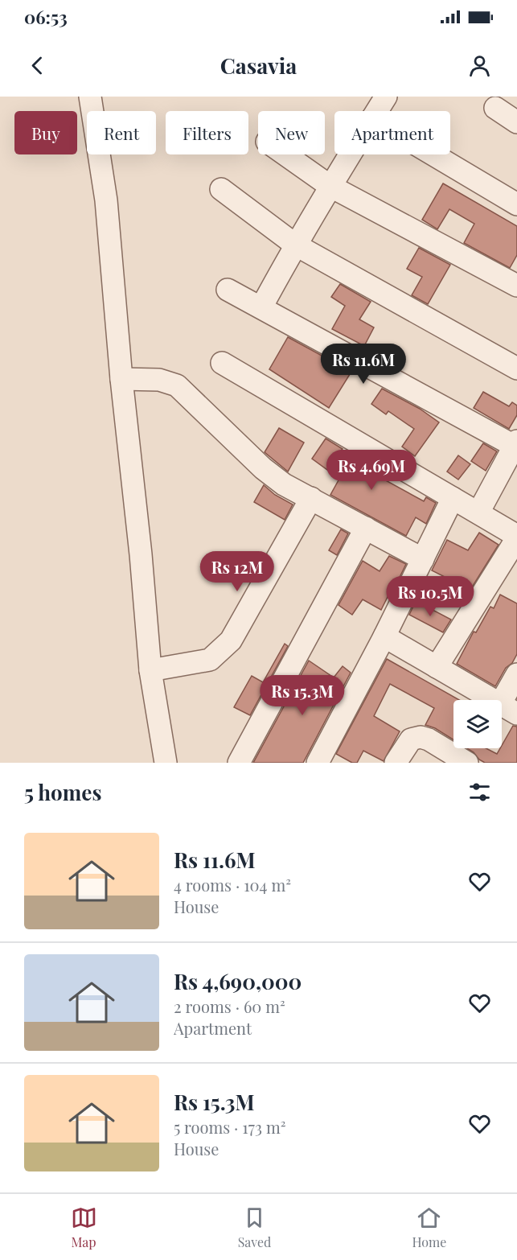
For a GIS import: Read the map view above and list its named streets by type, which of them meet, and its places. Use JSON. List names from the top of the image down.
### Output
{
  "page": {
    "status": "06:53",
    "header": "Casavia",
    "chip": [
      "Buy",
      "Rent",
      "Filters",
      "New",
      "Apartment"
    ],
    "price": [
      "Rs 11.6M",
      "Rs 4.69M",
      "Rs 12M",
      "Rs 10.5M",
      "Rs 15.3M"
    ],
    "heading": "5 homes",
    "list": [
      {
        "name": "Rs 11.6M",
        "note": "4 rooms · 104 m² · House"
      },
      {
        "name": "Rs 4,690,000",
        "note": "2 rooms · 60 m² · Apartment"
      },
      {
        "name": "Rs 15.3M",
        "note": "5 rooms · 173 m² · House"
      }
    ],
    "tabs": ["Map", "Saved", "Home"]
  }
}
